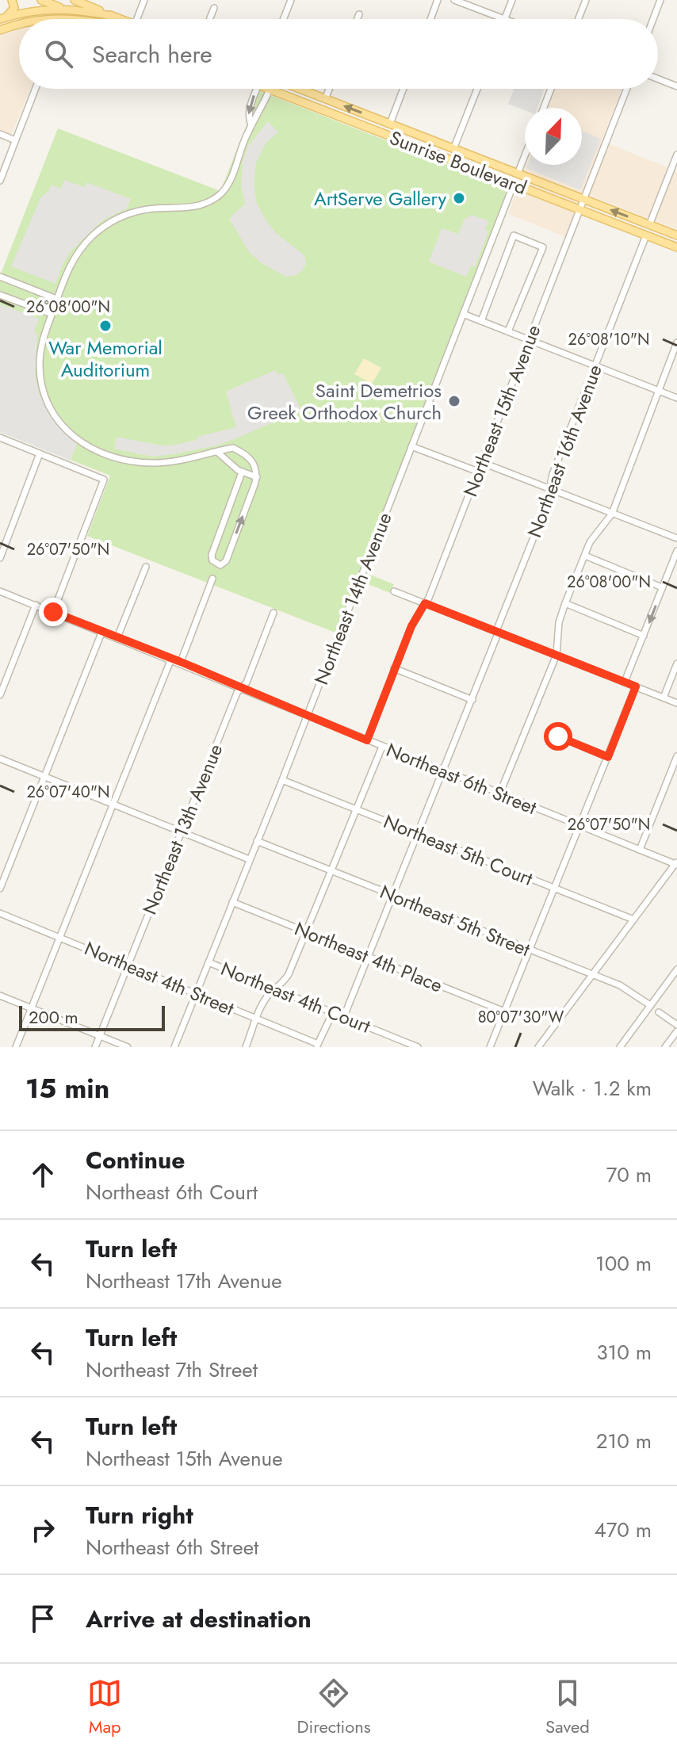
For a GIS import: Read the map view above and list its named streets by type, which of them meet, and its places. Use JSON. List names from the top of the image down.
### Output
{
  "streets": {
    "main road": ["Sunrise Boulevard"],
    "street": [
      "Northeast 15th Avenue",
      "Northeast 16th Avenue",
      "Northeast 14th Avenue",
      "Northeast 6th Street",
      "Northeast 13th Avenue",
      "Northeast 5th Court",
      "Northeast 5th Street",
      "Northeast 4th Place",
      "Northeast 4th Street",
      "Northeast 4th Court"
    ]
  },
  "crossings": [
    ["Sunrise Boulevard", "Northeast 15th Avenue"],
    ["Sunrise Boulevard", "Northeast 16th Avenue"],
    ["Sunrise Boulevard", "Northeast 14th Avenue"],
    ["Northeast 15th Avenue", "Northeast 6th Street"],
    ["Northeast 16th Avenue", "Northeast 6th Street"],
    ["Northeast 16th Avenue", "Northeast 5th Court"],
    ["Northeast 16th Avenue", "Northeast 5th Street"],
    ["Northeast 16th Avenue", "Northeast 4th Place"],
    ["Northeast 16th Avenue", "Northeast 4th Court"],
    ["Northeast 14th Avenue", "Northeast 6th Street"],
    ["Northeast 14th Avenue", "Northeast 5th Court"],
    ["Northeast 14th Avenue", "Northeast 5th Street"],
    ["Northeast 14th Avenue", "Northeast 4th Place"],
    ["Northeast 14th Avenue", "Northeast 4th Street"],
    ["Northeast 14th Avenue", "Northeast 4th Court"],
    ["Northeast 6th Street", "Northeast 13th Avenue"],
    ["Northeast 13th Avenue", "Northeast 4th Street"]
  ],
  "places": ["ArtServe Gallery", "War Memorial Auditorium", "Saint Demetrios Greek Orthodox Church"],
  "scale_bar": "200 m",
  "north": "top right",
  "page": {
    "search": "Search here",
    "scale": "200 m",
    "heading": ["15 min", "Walk · 1.2 km"],
    "list": [
      ["Continue", "Northeast 6th Court", "70 m"],
      ["Turn left", "Northeast 17th Avenue", "100 m"],
      ["Turn left", "Northeast 7th Street", "310 m"],
      ["Turn left", "Northeast 15th Avenue", "210 m"],
      ["Turn right", "Northeast 6th Street", "470 m"],
      "Arrive at destination"
    ],
    "nav": ["Map", "Directions", "Saved"]
  },
  "coordinates": [
    "26°08'00\"N",
    "26°08'10\"N",
    "26°07'50\"N",
    "26°07'40\"N",
    "80°07'30\"W"
  ]
}
